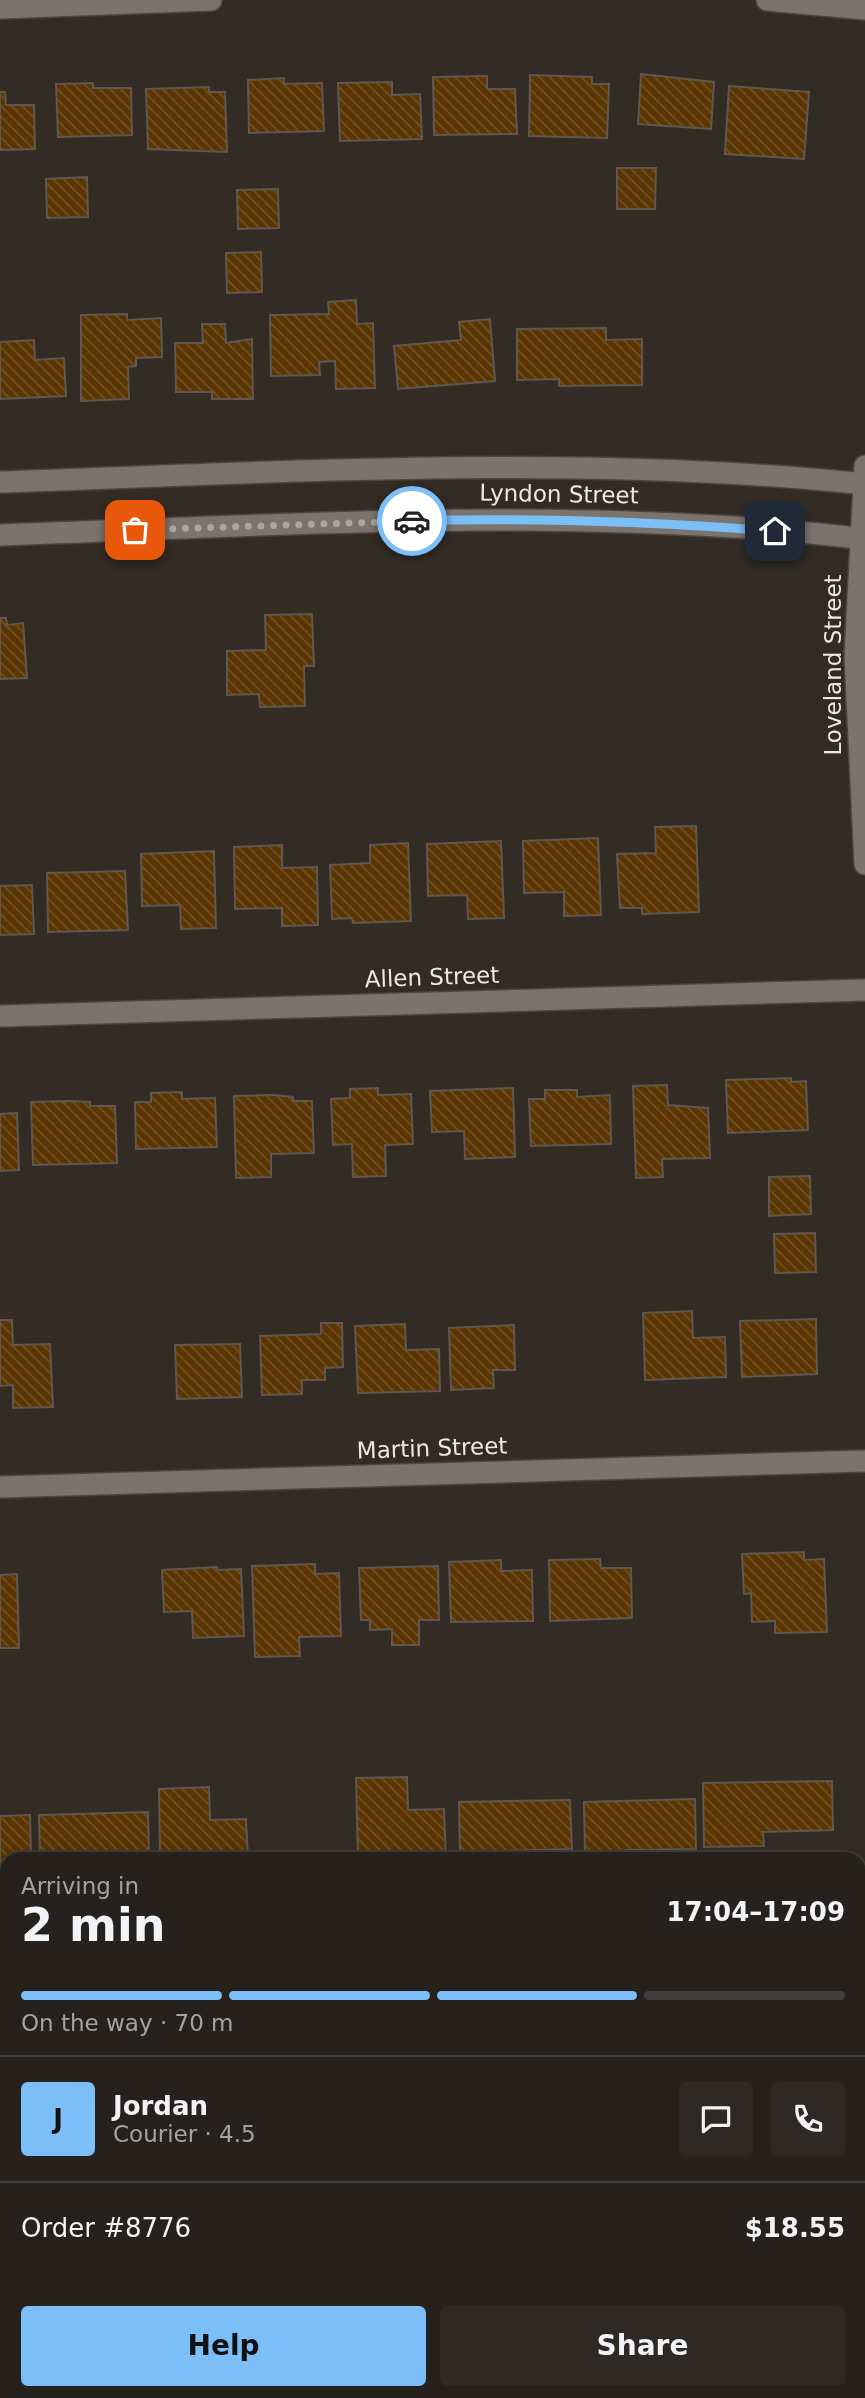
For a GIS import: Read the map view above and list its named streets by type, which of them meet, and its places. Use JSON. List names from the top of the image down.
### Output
{
  "streets": {
    "street": [
      "Lyndon Street",
      "Loveland Street",
      "Allen Street",
      "Martin Street"
    ]
  },
  "crossings": [
    ["Lyndon Street", "Loveland Street"]
  ],
  "page": {
    "heading": ["2 min", "Arriving in", "17:04–17:09"],
    "panel": [
      "Jordan",
      "Courier · 4.5",
      "Order #8776",
      "$18.55"
    ],
    "bar": "On the way · 70 m",
    "round": "J",
    "buttons": ["Help", "Share"]
  }
}
